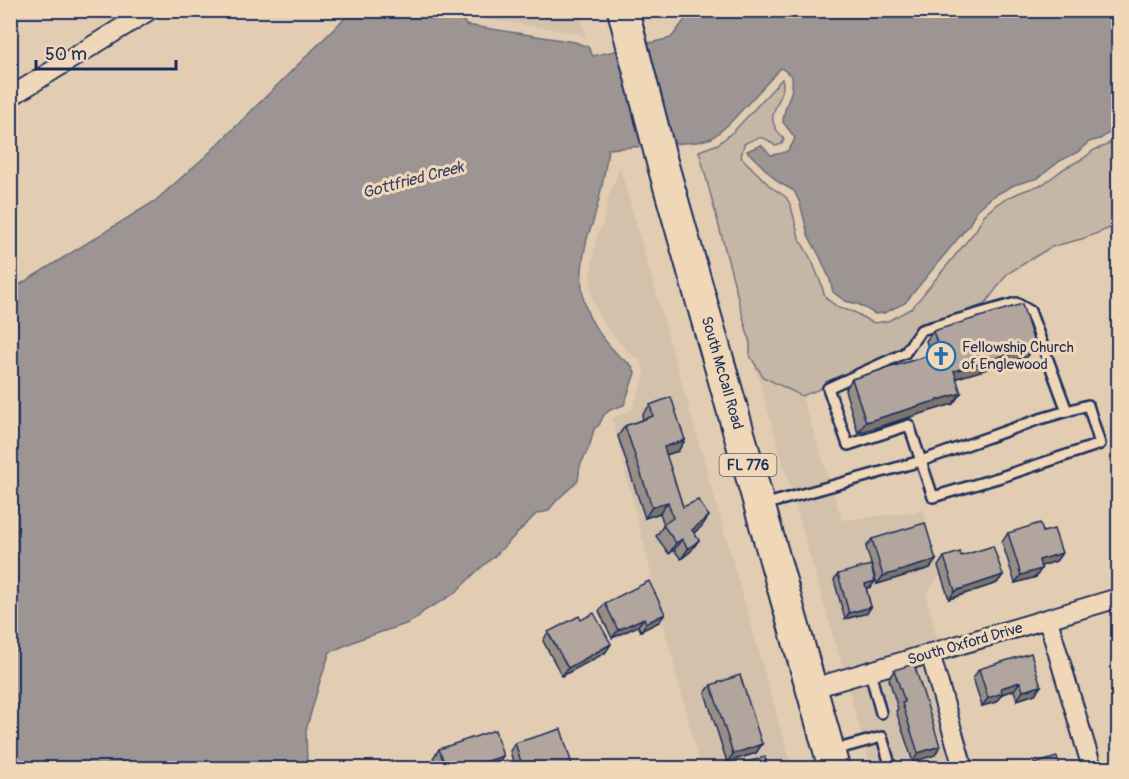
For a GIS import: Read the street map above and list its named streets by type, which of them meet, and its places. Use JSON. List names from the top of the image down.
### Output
{
  "streets": {
    "main road": ["South McCall Road", "FL 776"],
    "street": ["South Oxford Drive"]
  },
  "crossings": [
    ["South McCall Road", "South Oxford Drive"]
  ],
  "water": ["Gottfried Creek"],
  "places": {
    "church": ["Fellowship Church of Englewood"]
  },
  "scale_bar": "50 m"
}
